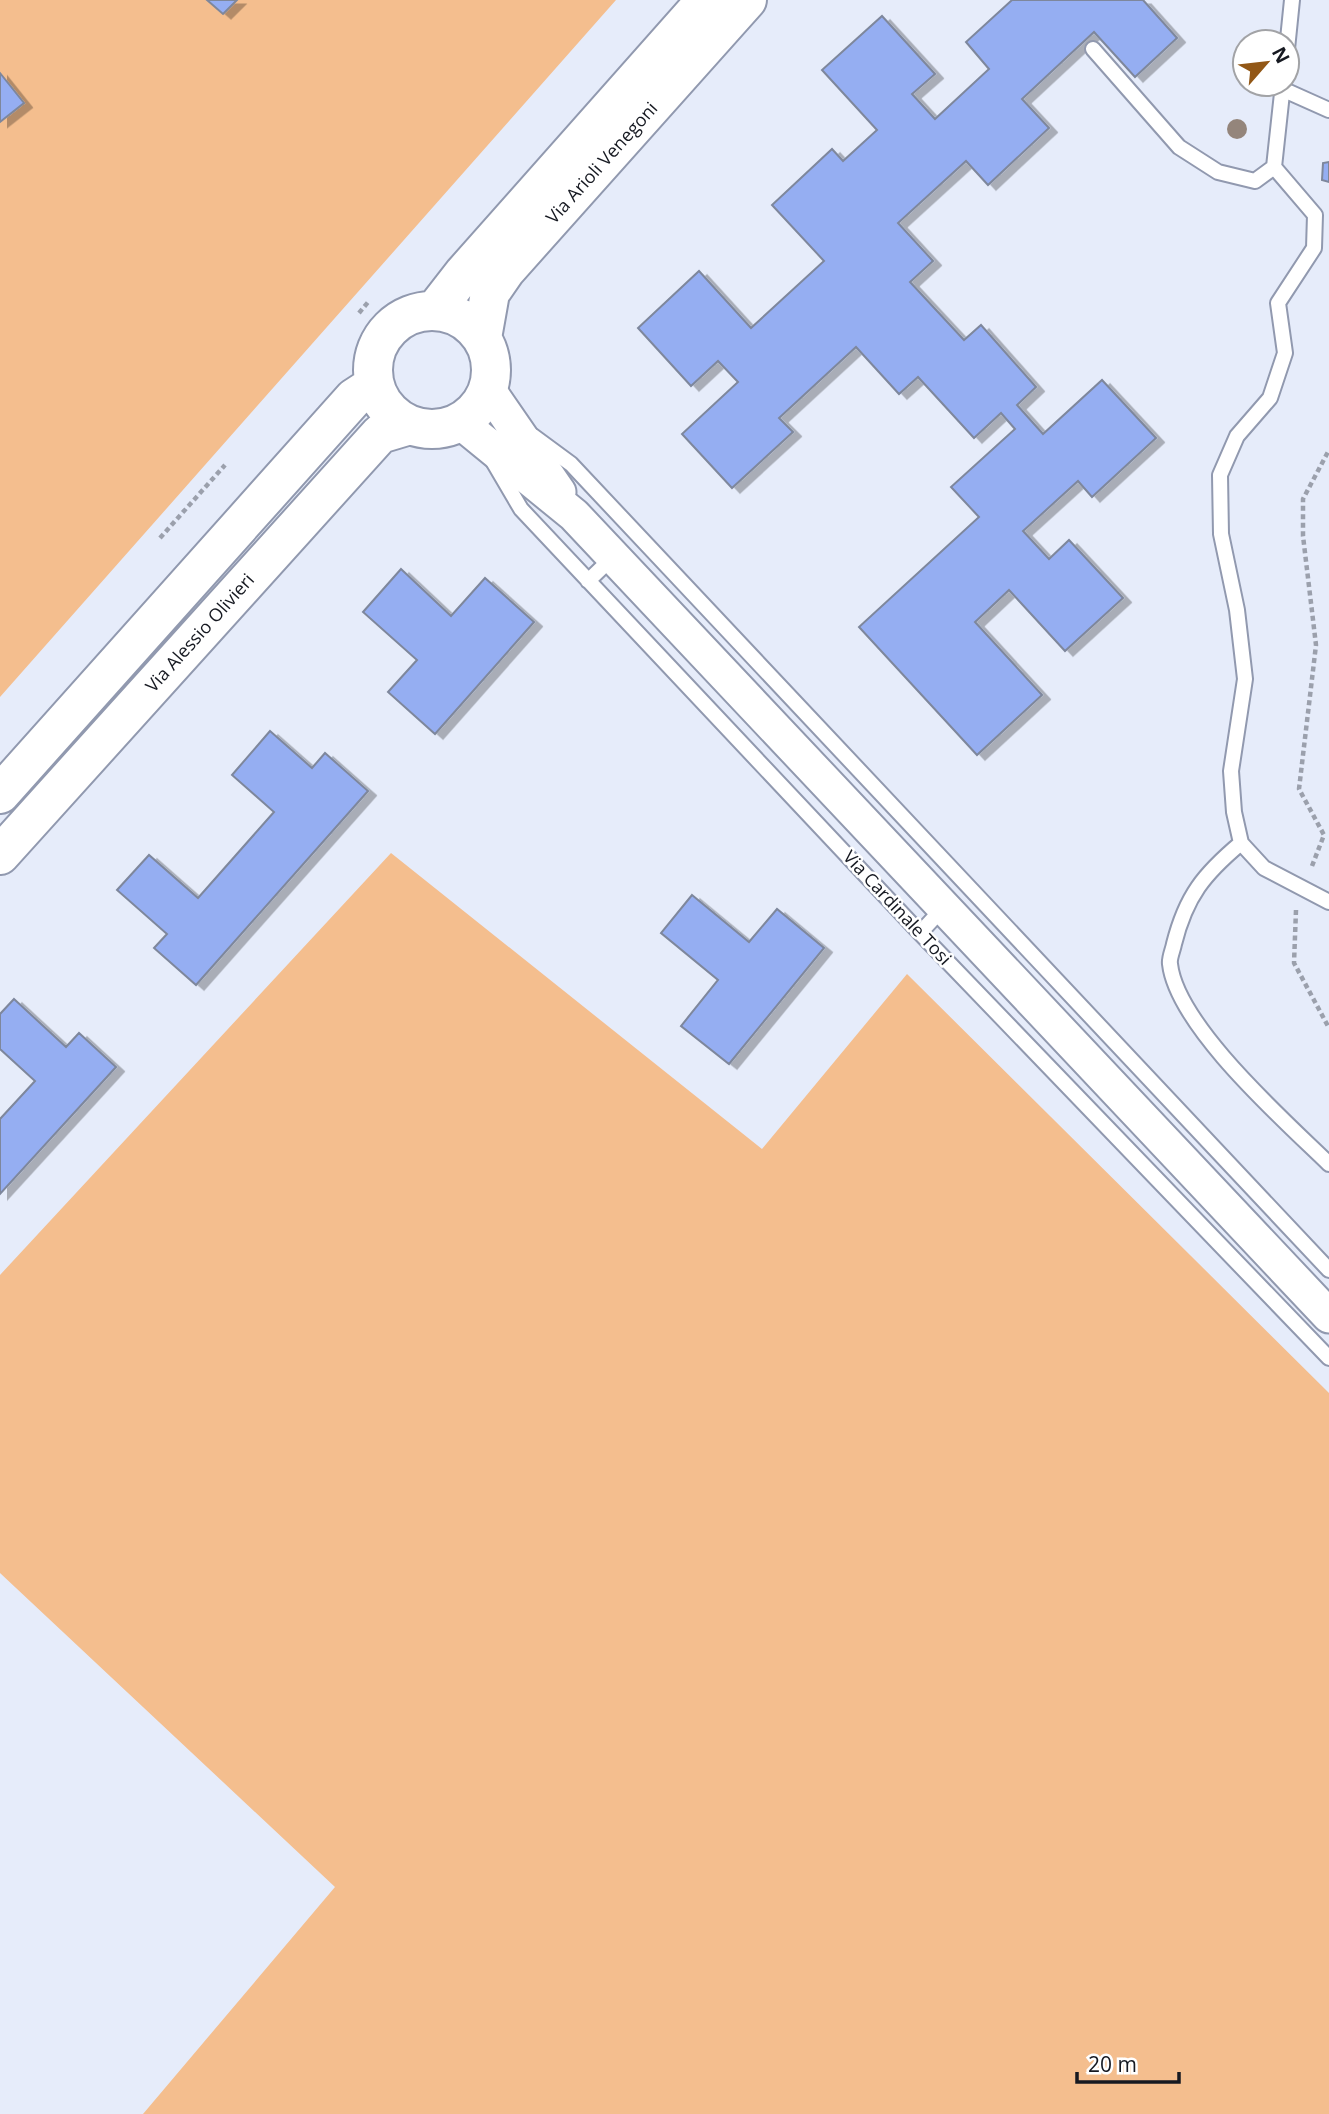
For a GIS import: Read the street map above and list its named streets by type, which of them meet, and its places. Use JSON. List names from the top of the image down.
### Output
{
  "streets": {
    "main road": ["Via Arioli Venegoni", "Via Alessio Olivieri"],
    "street": ["Via Cardinale Tosi"]
  },
  "crossings": [
    ["Via Arioli Venegoni", "Via Alessio Olivieri"],
    ["Via Arioli Venegoni", "Via Cardinale Tosi"],
    ["Via Alessio Olivieri", "Via Cardinale Tosi"]
  ],
  "scale_bar": "20 m",
  "north": "top right"
}
